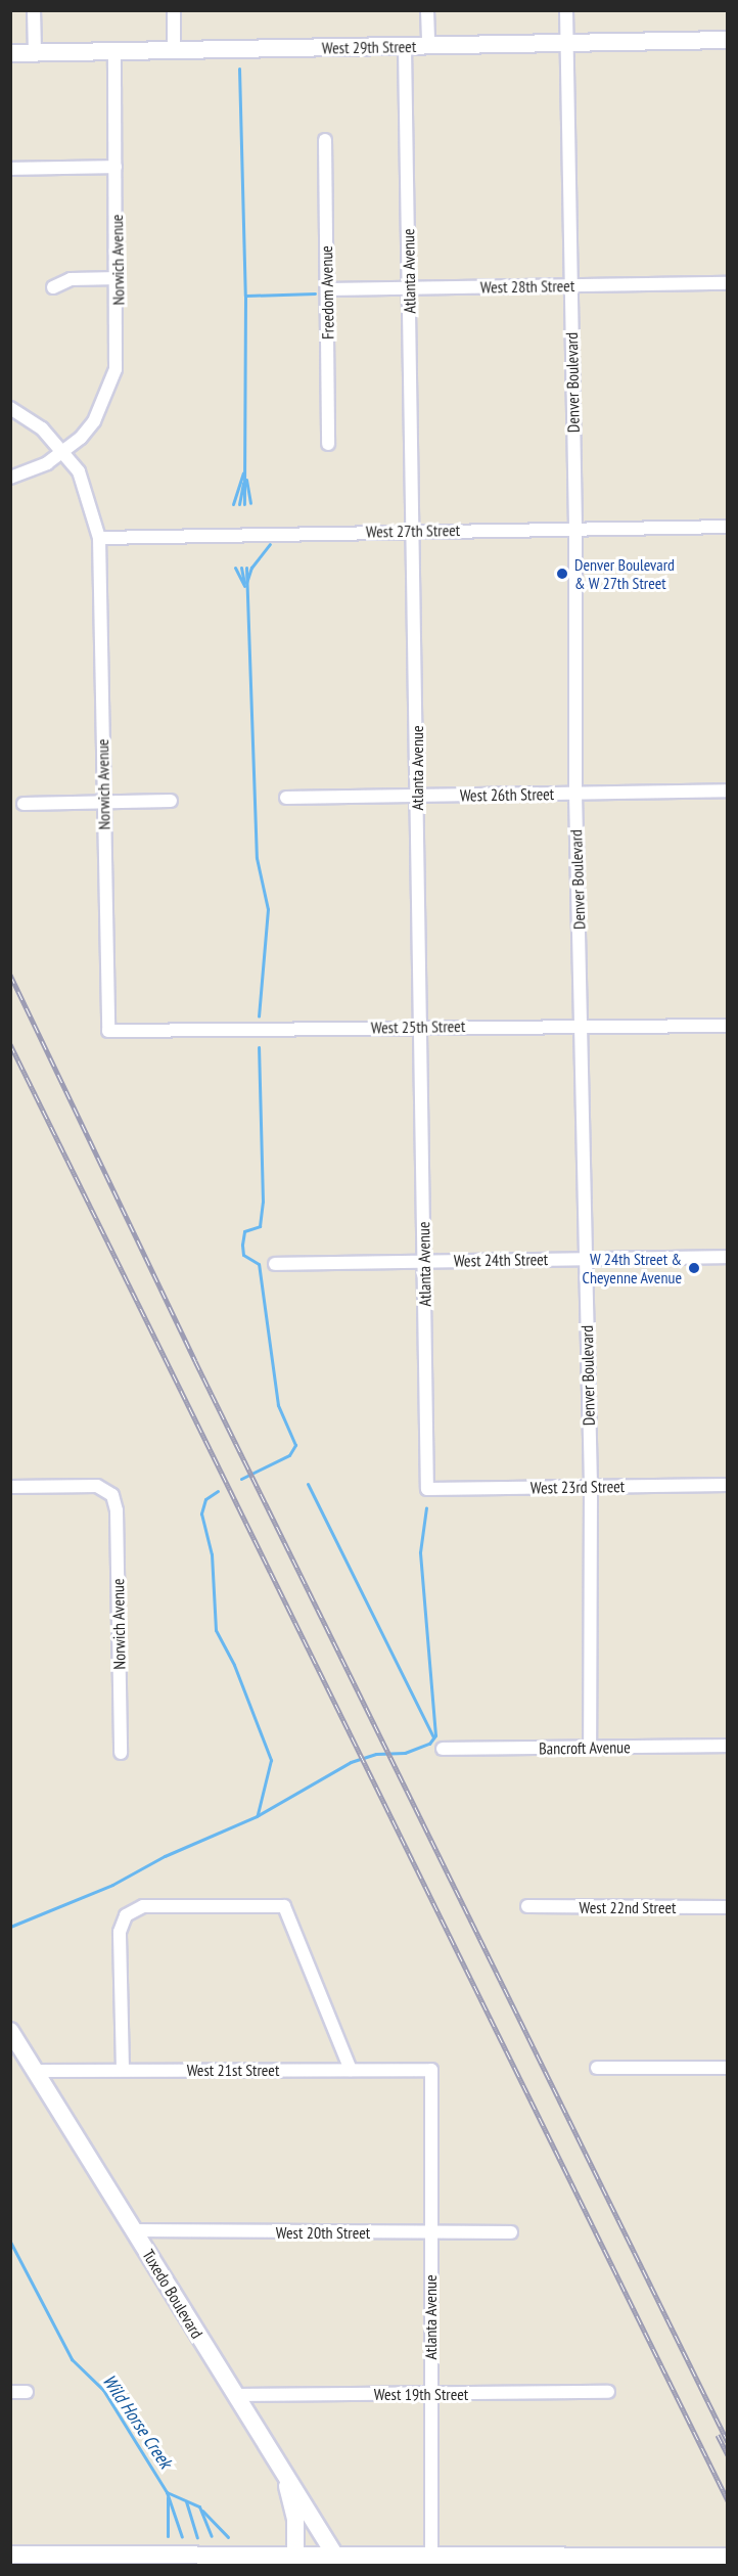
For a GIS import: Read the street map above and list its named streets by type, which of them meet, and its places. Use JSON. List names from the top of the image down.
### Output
{
  "streets": {
    "street": [
      "West 29th Street",
      "Norwich Avenue",
      "Atlanta Avenue",
      "West 28th Street",
      "Freedom Avenue",
      "Denver Boulevard",
      "West 27th Street",
      "West 26th Street",
      "West 25th Street",
      "West 24th Street",
      "West 23rd Street",
      "Bancroft Avenue",
      "West 22nd Street",
      "West 21st Street",
      "West 20th Street",
      "Tuxedo Boulevard",
      "West 19th Street"
    ]
  },
  "crossings": [
    ["West 29th Street", "Norwich Avenue"],
    ["West 29th Street", "Atlanta Avenue"],
    ["West 29th Street", "Denver Boulevard"],
    ["Norwich Avenue", "West 27th Street"],
    ["Norwich Avenue", "West 25th Street"],
    ["Atlanta Avenue", "West 28th Street"],
    ["Atlanta Avenue", "West 27th Street"],
    ["Atlanta Avenue", "West 26th Street"],
    ["Atlanta Avenue", "West 25th Street"],
    ["Atlanta Avenue", "West 24th Street"],
    ["Atlanta Avenue", "West 23rd Street"],
    ["Atlanta Avenue", "West 21st Street"],
    ["Atlanta Avenue", "West 20th Street"],
    ["Atlanta Avenue", "West 19th Street"],
    ["West 28th Street", "Freedom Avenue"],
    ["West 28th Street", "Denver Boulevard"],
    ["Denver Boulevard", "West 27th Street"],
    ["Denver Boulevard", "West 26th Street"],
    ["Denver Boulevard", "West 25th Street"],
    ["Denver Boulevard", "West 24th Street"],
    ["Denver Boulevard", "West 23rd Street"],
    ["Denver Boulevard", "Bancroft Avenue"],
    ["West 21st Street", "Tuxedo Boulevard"],
    ["West 20th Street", "Tuxedo Boulevard"],
    ["Tuxedo Boulevard", "West 19th Street"]
  ],
  "water": ["Wild Horse Creek"],
  "places": ["Denver Boulevard & W 27th Street", "W 24th Street & Cheyenne Avenue"]
}
